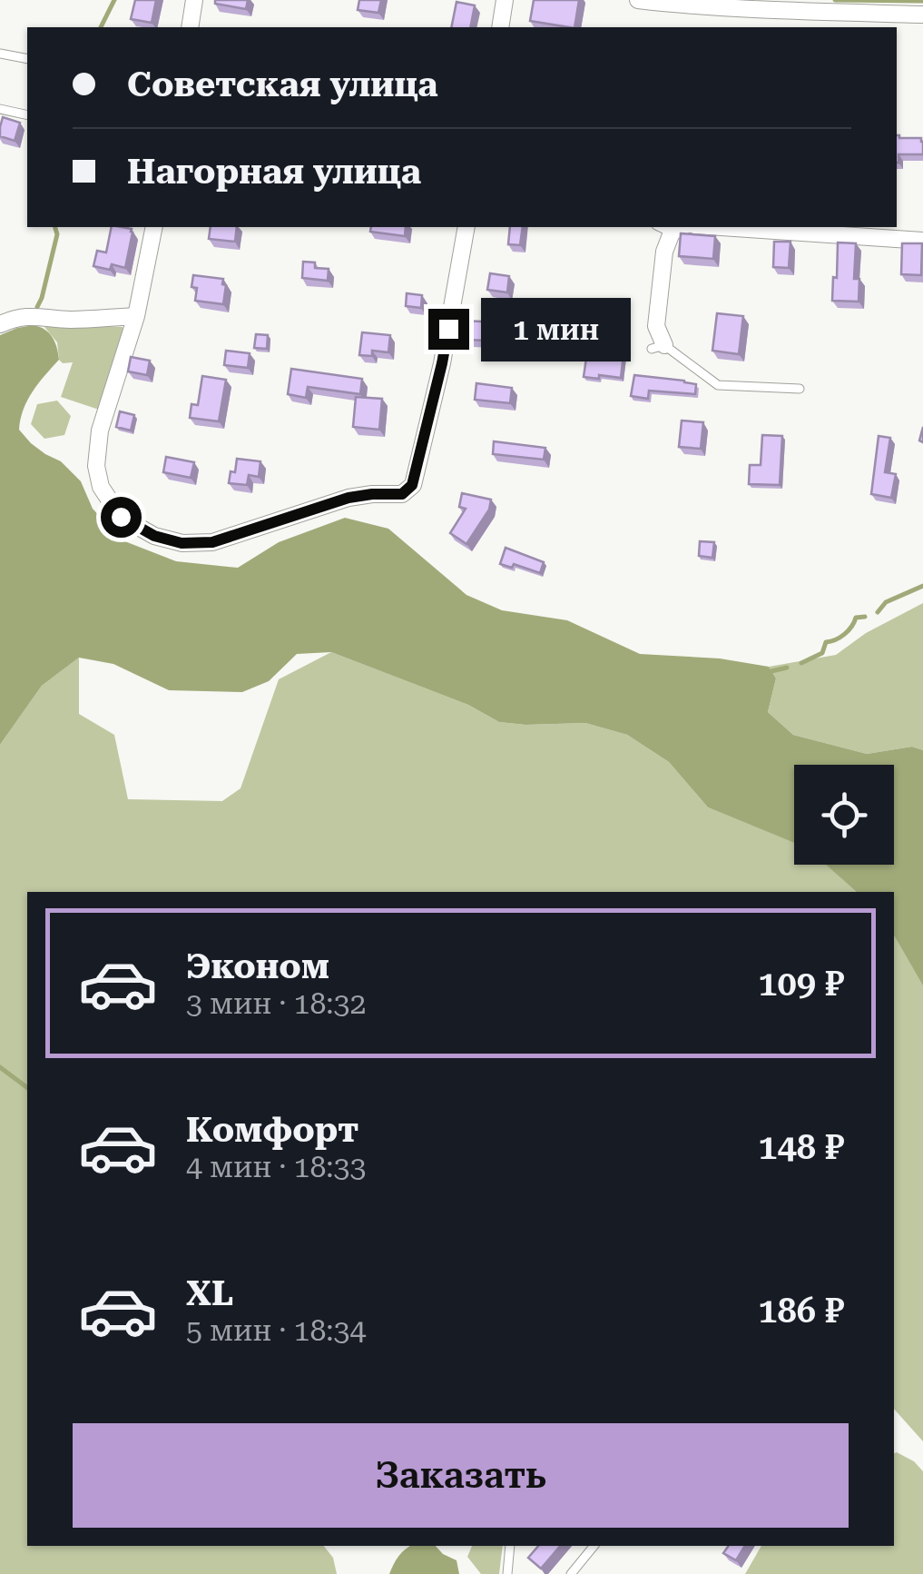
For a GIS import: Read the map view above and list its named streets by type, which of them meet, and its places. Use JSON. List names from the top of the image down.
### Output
{
  "page": {
    "banner": ["Советская улица", "Нагорная улица"],
    "bubble": "1 мин",
    "list": [
      {
        "name": "Эконом",
        "note": "3 мин · 18:32",
        "value": "109 ₽"
      },
      {
        "name": "Комфорт",
        "note": "4 мин · 18:33",
        "value": "148 ₽"
      },
      {
        "name": "XL",
        "note": "5 мин · 18:34",
        "value": "186 ₽"
      }
    ],
    "buttons": "Заказать"
  }
}
